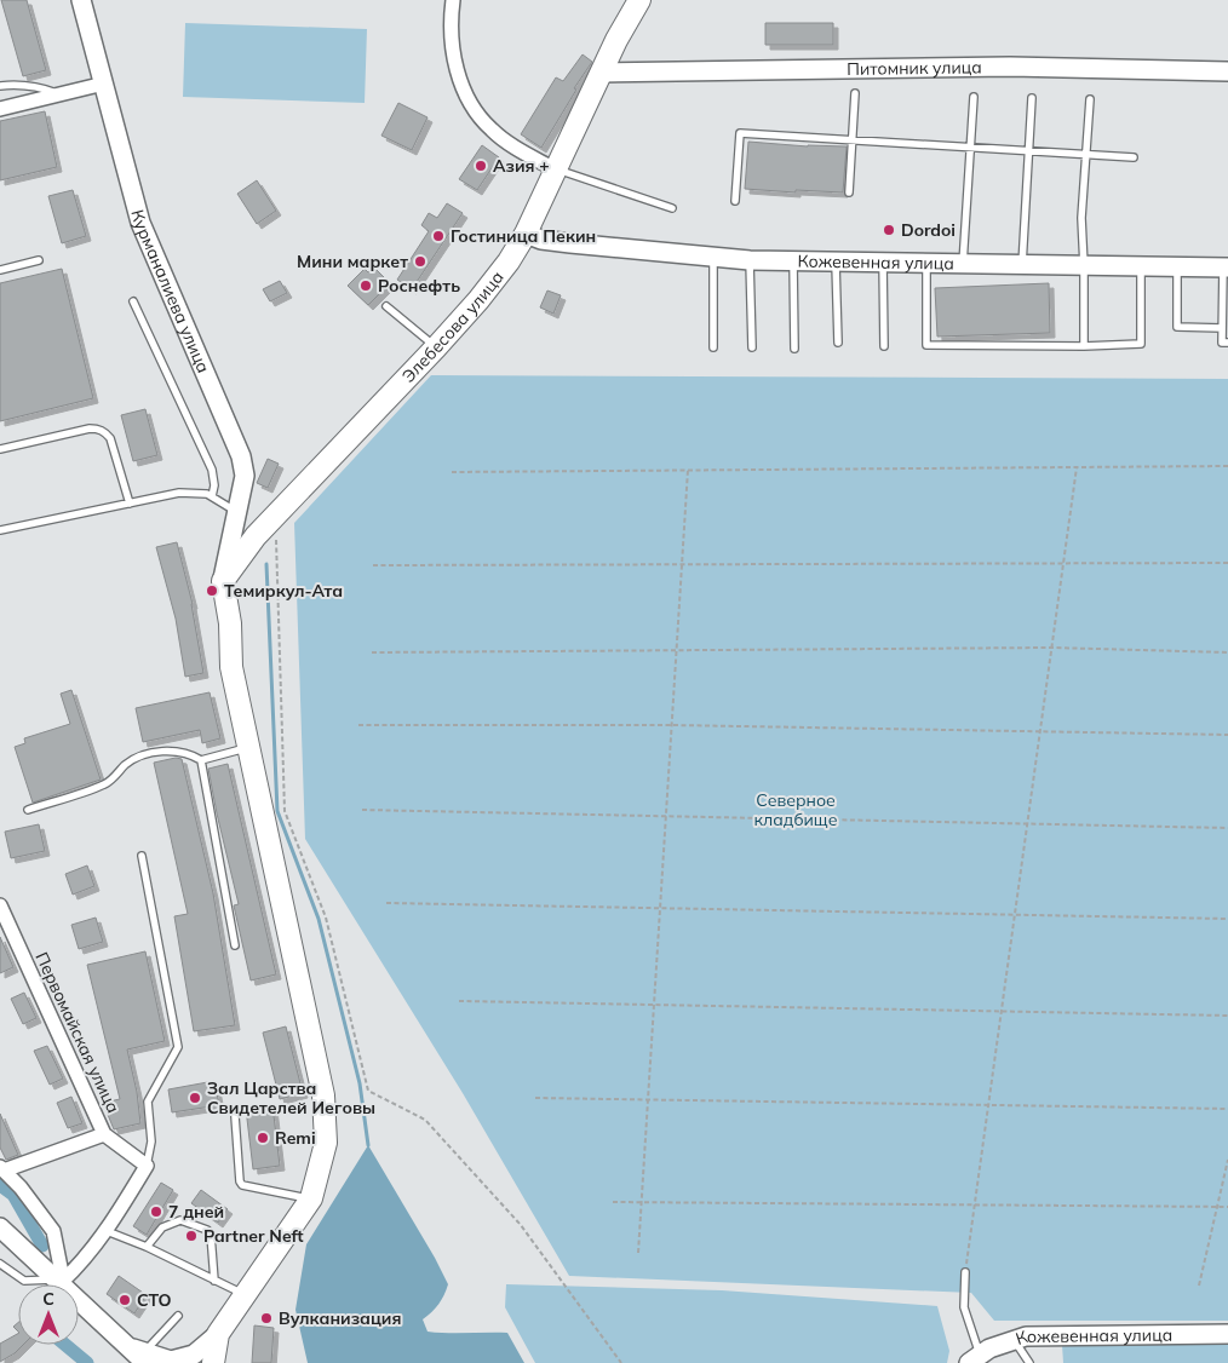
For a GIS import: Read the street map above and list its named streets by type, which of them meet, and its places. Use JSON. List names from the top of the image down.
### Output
{
  "streets": {
    "main road": ["Элебесова улица"],
    "street": [
      "Питомник улица",
      "Кожевенная улица",
      "Курманалиева улица",
      "Первомайская улица"
    ]
  },
  "crossings": [
    ["Питомник улица", "Элебесова улица"],
    ["Кожевенная улица", "Элебесова улица"],
    ["Курманалиева улица", "Элебесова улица"]
  ],
  "parks": ["Северное кладбище"],
  "places": [
    "Азия +",
    "Dordoi",
    "Гостиница Пекин",
    "Мини маркет",
    "Роснефть",
    "Темиркул-Ата",
    "Зал Царства Свидетелей Иеговы",
    "Remi",
    "7 дней",
    "Partner Neft",
    "СТО",
    "Вулканизация"
  ],
  "north": "top"
}
